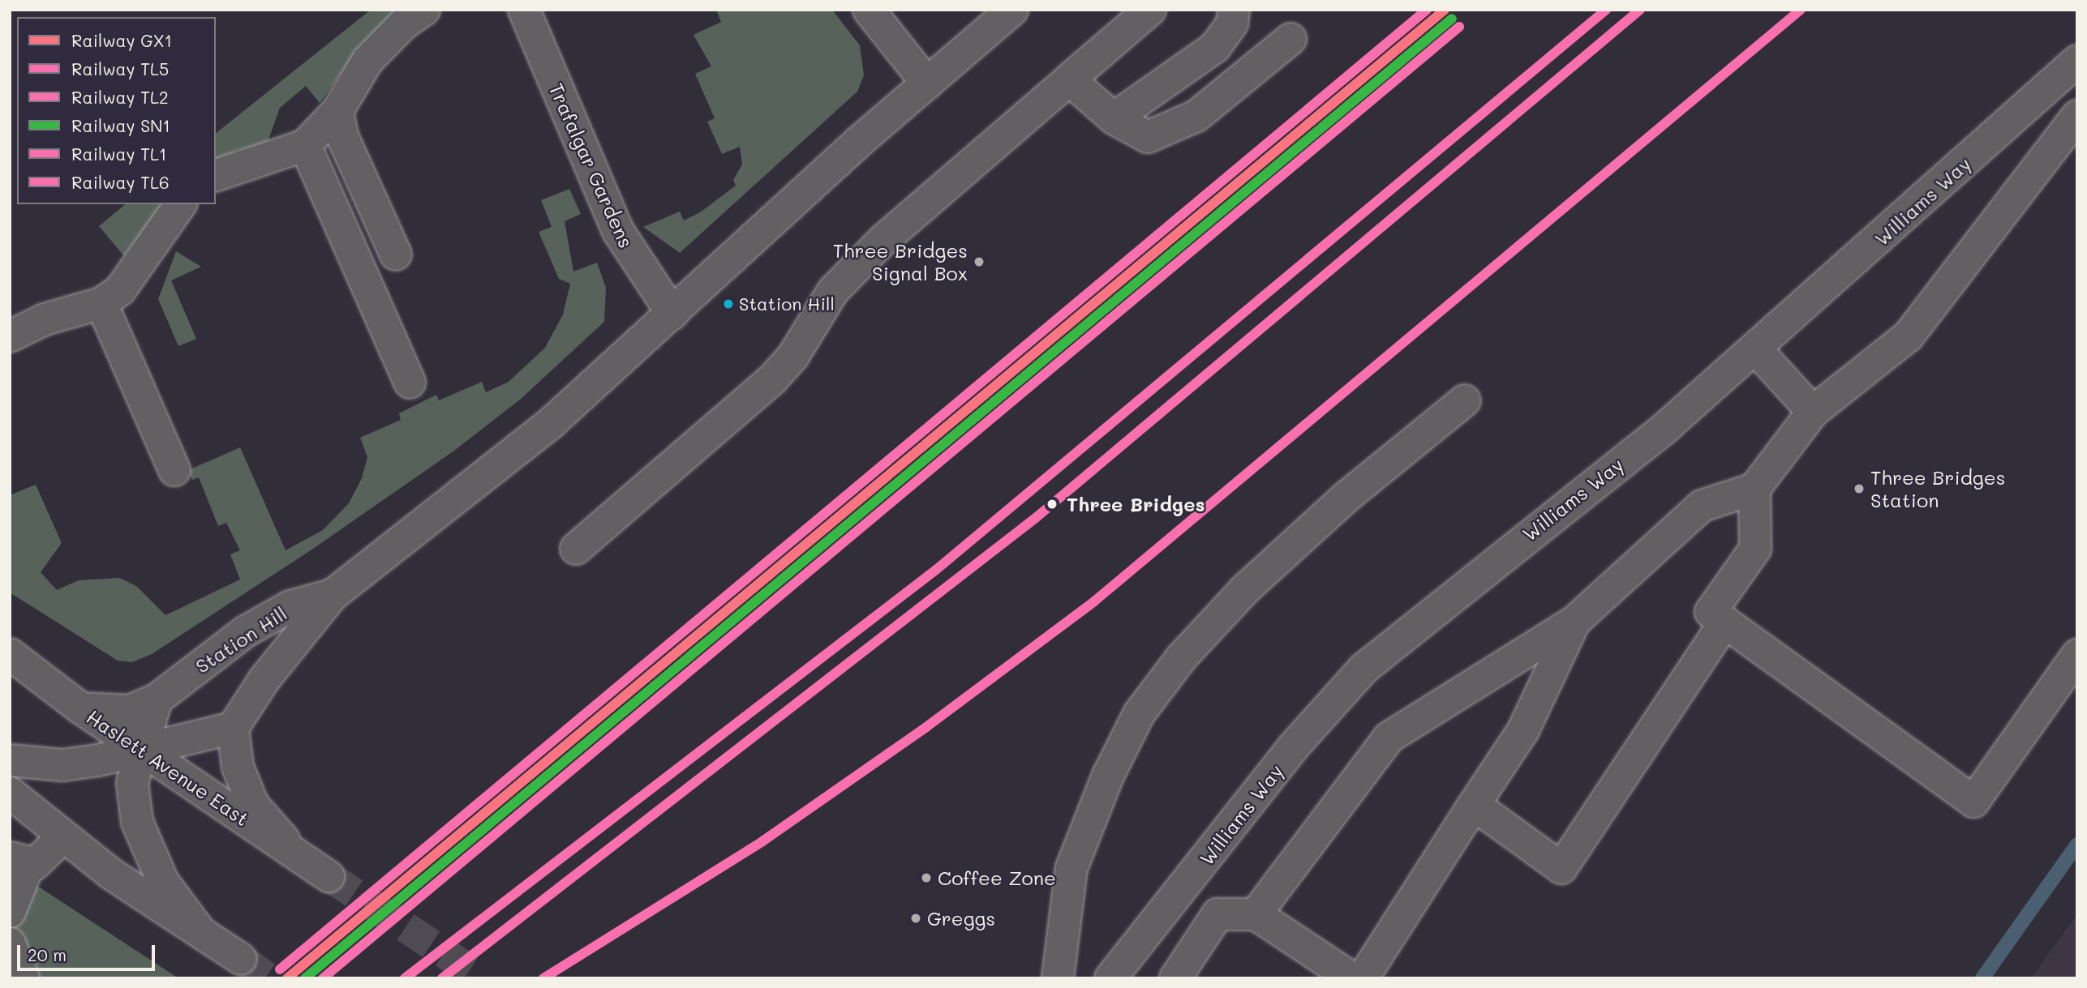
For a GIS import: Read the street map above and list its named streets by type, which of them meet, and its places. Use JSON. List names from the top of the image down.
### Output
{
  "streets": {
    "street": [
      "Trafalgar Gardens",
      "Williams Way",
      "Station Hill",
      "Haslett Avenue East"
    ]
  },
  "crossings": [
    ["Trafalgar Gardens", "Station Hill"],
    ["Station Hill", "Haslett Avenue East"]
  ],
  "places": [
    "Three Bridges Signal Box",
    "Station Hill",
    "Three Bridges Station",
    "Three Bridges",
    "Coffee Zone",
    "Greggs"
  ],
  "lines": [
    "rail line GX1",
    "rail line TL5",
    "rail line TL2",
    "rail line TL1",
    "rail line SN1",
    "rail line TL6"
  ],
  "legend": [
    "Railway GX1",
    "Railway TL5",
    "Railway TL2",
    "Railway SN1",
    "Railway TL1",
    "Railway TL6"
  ],
  "scale_bar": "20 m"
}
